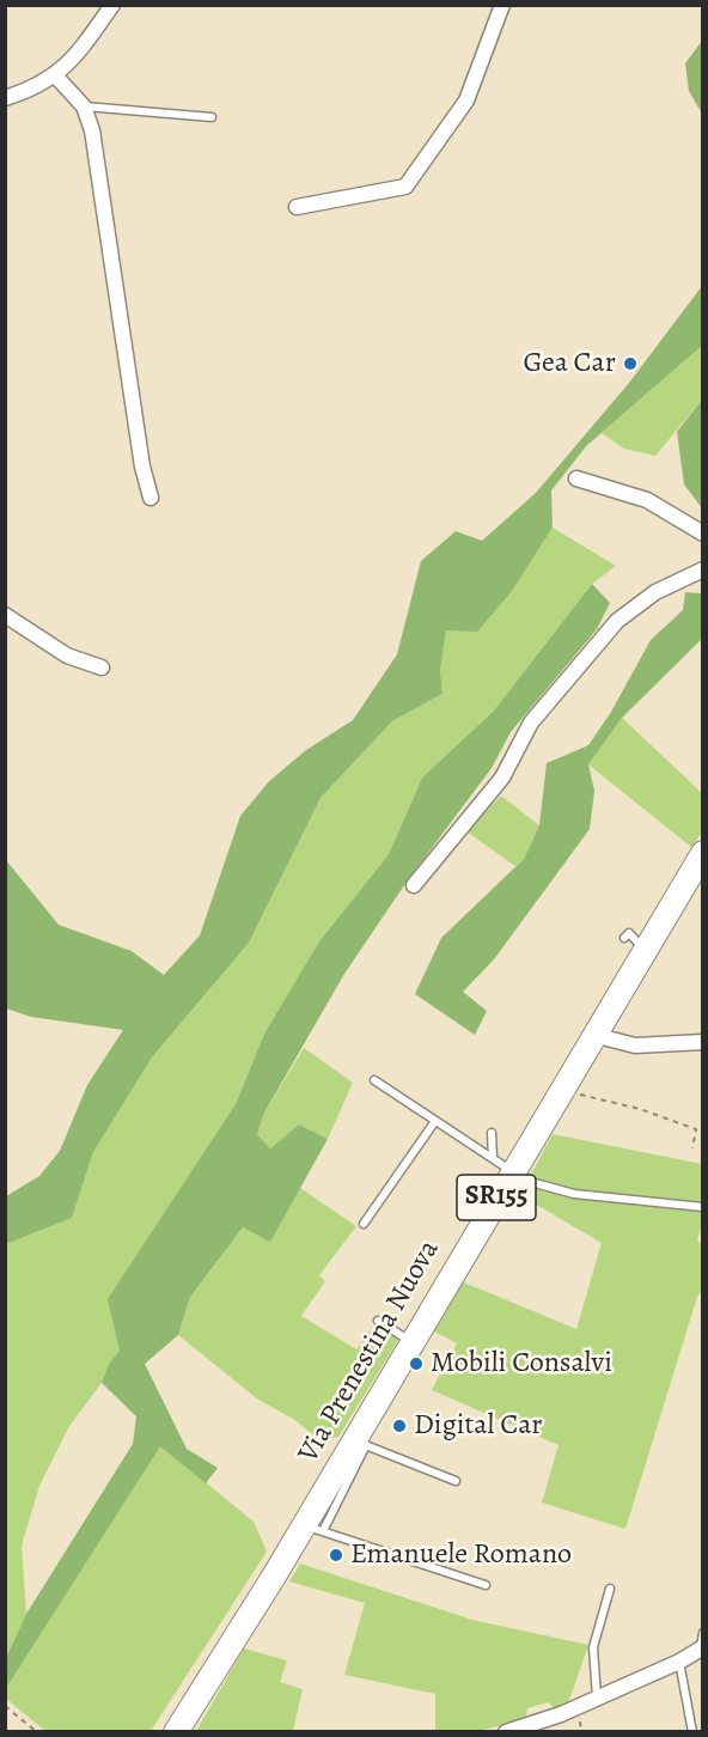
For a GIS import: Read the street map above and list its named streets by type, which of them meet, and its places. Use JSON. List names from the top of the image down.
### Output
{
  "streets": {
    "main road": ["SR155", "Via Prenestina Nuova"]
  },
  "places": [
    "Gea Car",
    "Mobili Consalvi",
    "Digital Car",
    "Emanuele Romano"
  ]
}
